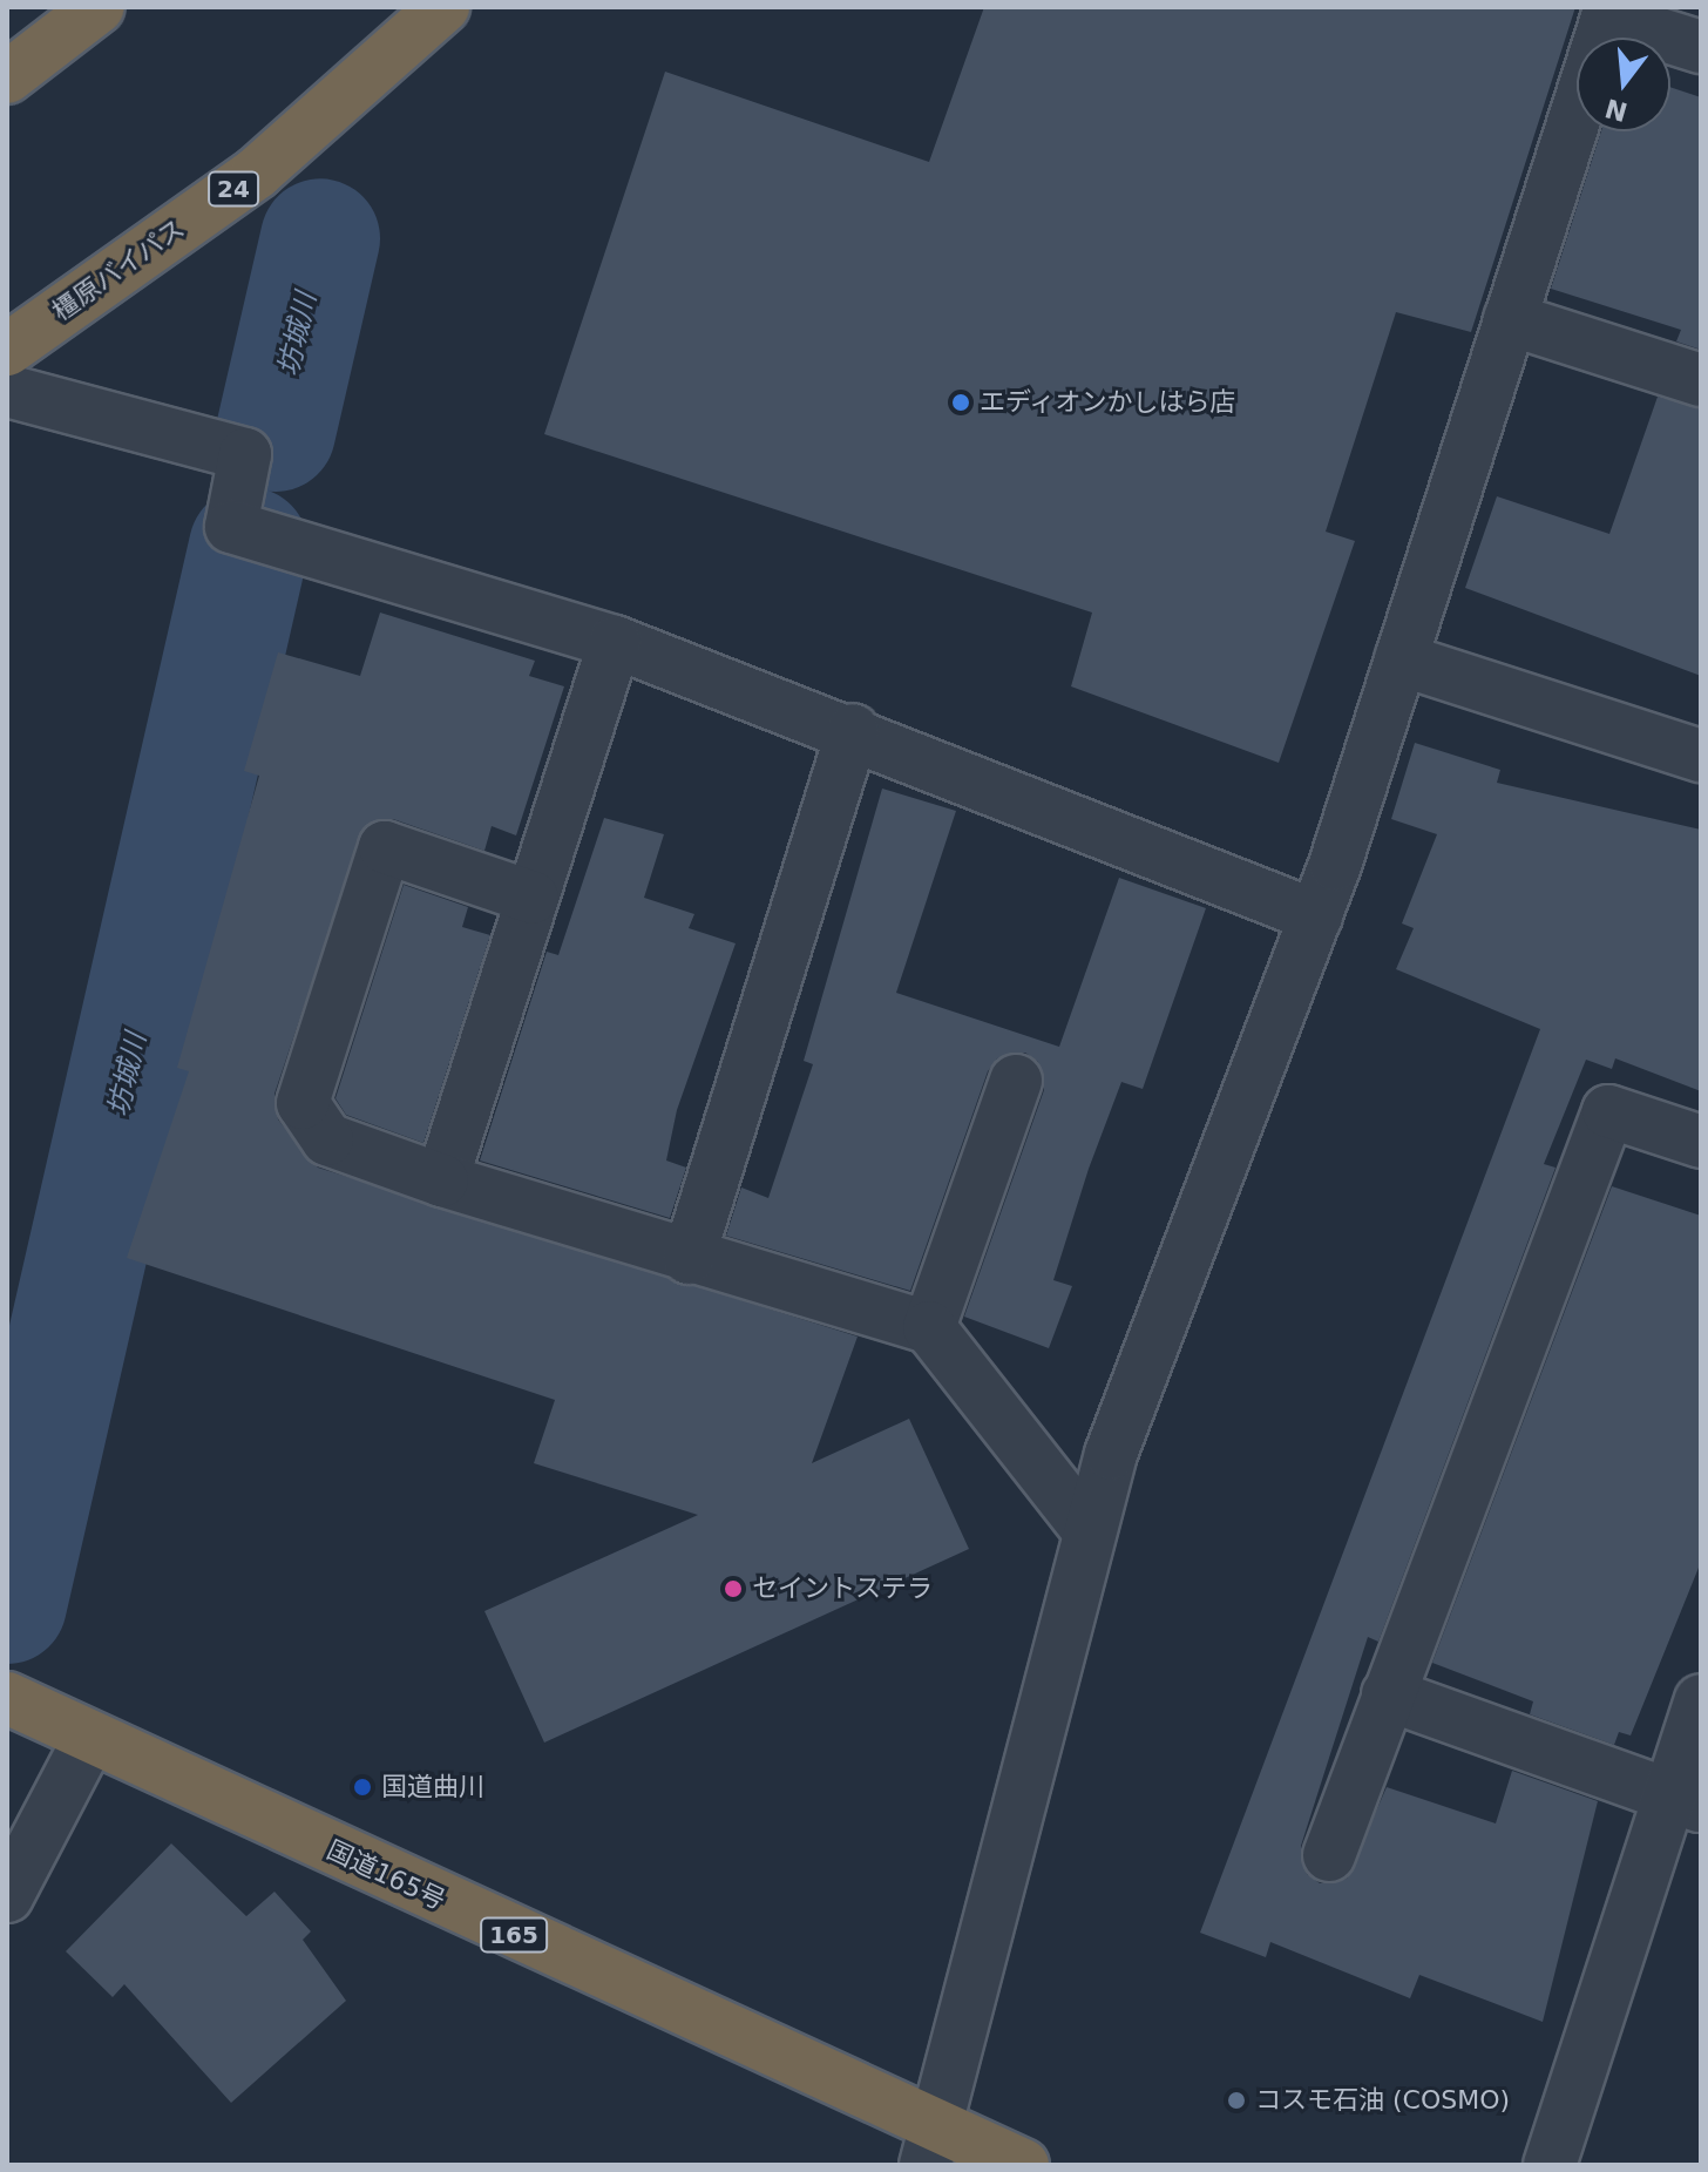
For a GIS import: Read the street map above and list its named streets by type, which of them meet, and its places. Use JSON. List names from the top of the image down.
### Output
{
  "streets": {
    "highway": [
      "24",
      "橿原バイパス",
      "国道165号",
      "165"
    ]
  },
  "water": ["坊城川"],
  "places": [
    "エディオンかしはら店",
    "セイントステラ",
    "国道曲川",
    "コスモ石油 (COSMO)"
  ],
  "north": "bottom"
}
